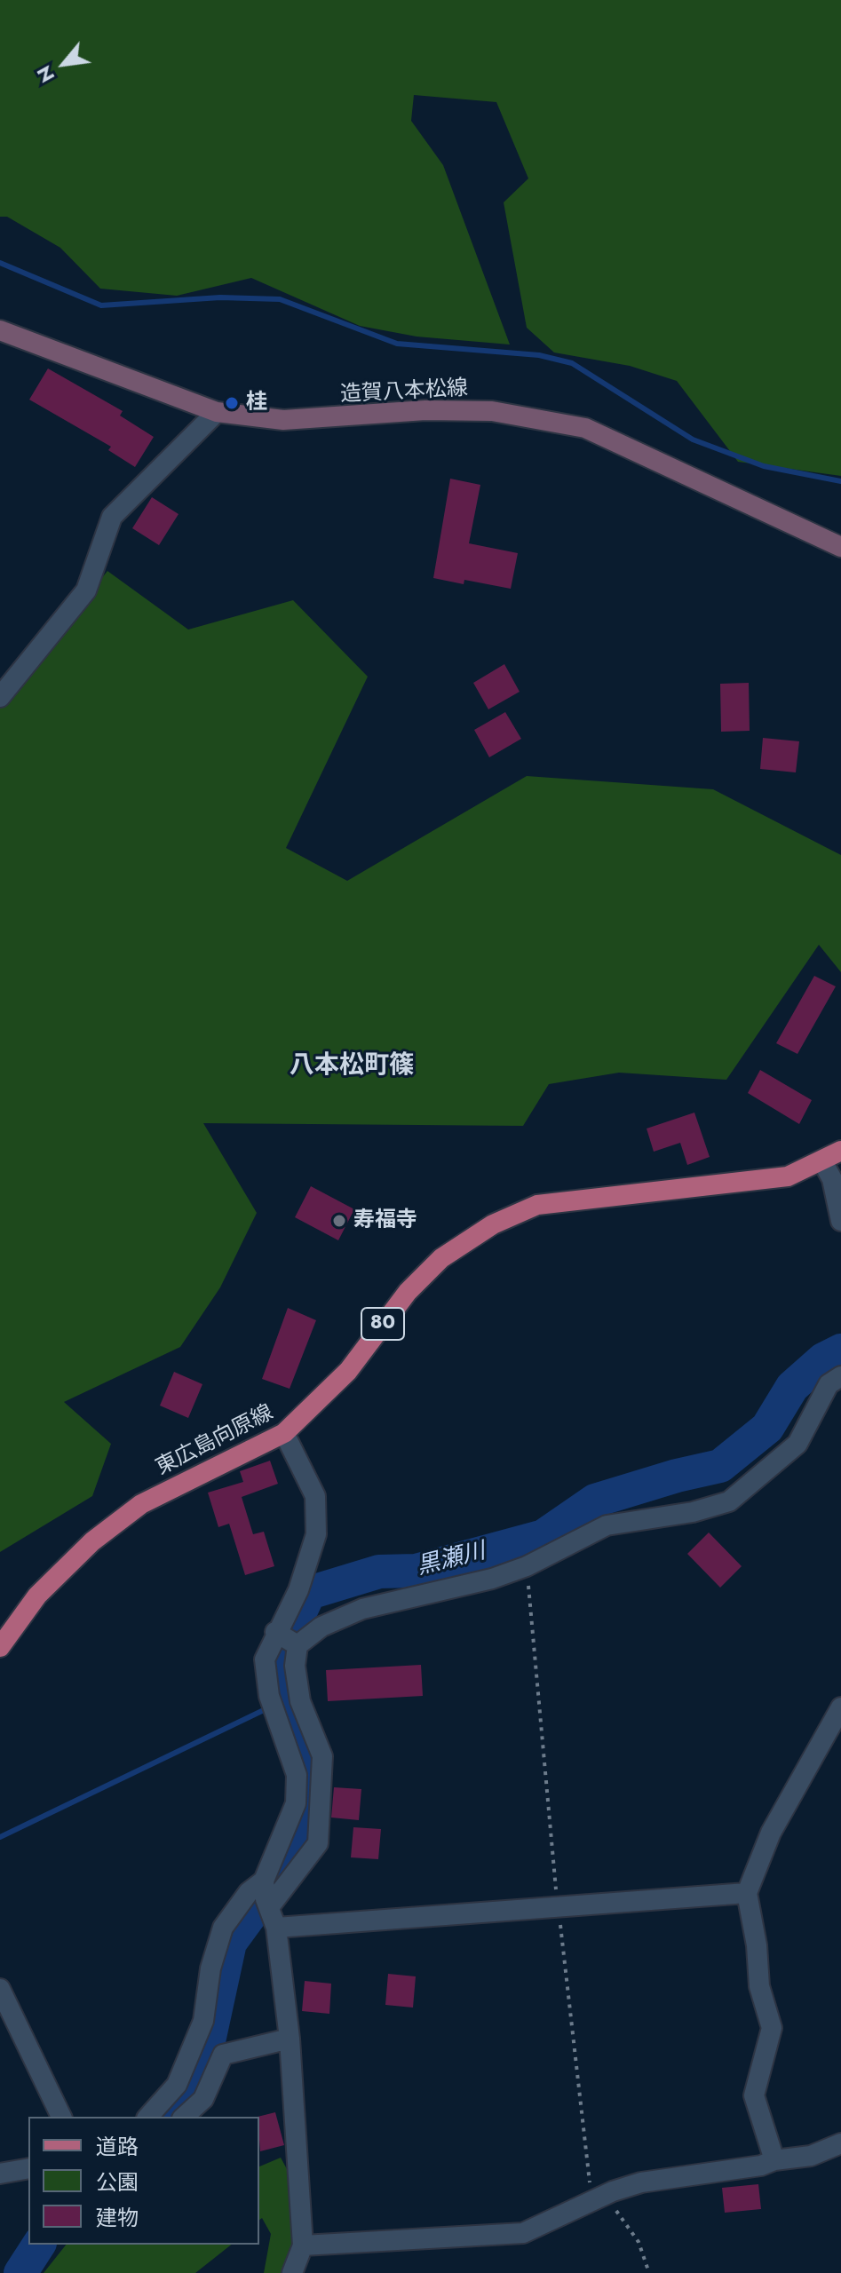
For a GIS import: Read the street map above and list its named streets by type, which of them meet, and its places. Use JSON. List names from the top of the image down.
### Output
{
  "streets": {
    "main road": ["造賀八本松線", "80", "東広島向原線"]
  },
  "districts": ["八本松町篠"],
  "water": ["黒瀬川"],
  "places": ["桂", "寿福寺"],
  "legend": ["道路", "公園", "建物"],
  "north": "bottom left"
}
